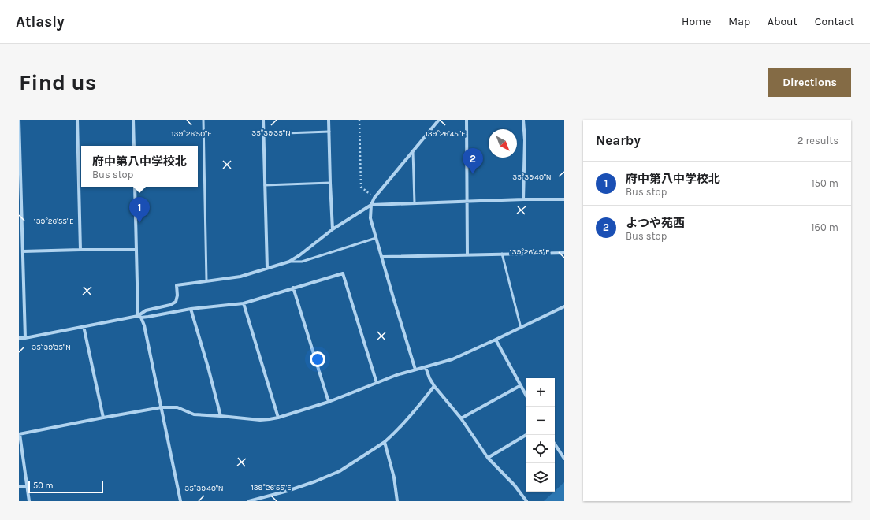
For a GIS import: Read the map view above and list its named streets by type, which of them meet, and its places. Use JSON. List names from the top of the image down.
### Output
{
  "scale_bar": "50 m",
  "north": "bottom right",
  "page": {
    "header": "Atlasly",
    "nav": [
      "Home",
      "Map",
      "About",
      "Contact"
    ],
    "buttons": "Directions",
    "title": "Find us",
    "heading": ["Nearby", "2 results"],
    "popup": ["府中第八中学校北", "Bus stop"],
    "pins": ["2", "1"],
    "list": [
      {
        "mark": "1",
        "name": "府中第八中学校北",
        "note": "Bus stop",
        "value": "150 m"
      },
      {
        "mark": "2",
        "name": "よつや苑西",
        "note": "Bus stop",
        "value": "160 m"
      }
    ],
    "map_buttons": ["+", "−"],
    "scale": "50 m"
  },
  "coordinates": [
    "35°39'35\"N",
    "139°26'50\"E",
    "139°26'45\"E",
    "35°39'40\"N",
    "139°26'55\"E"
  ]
}
